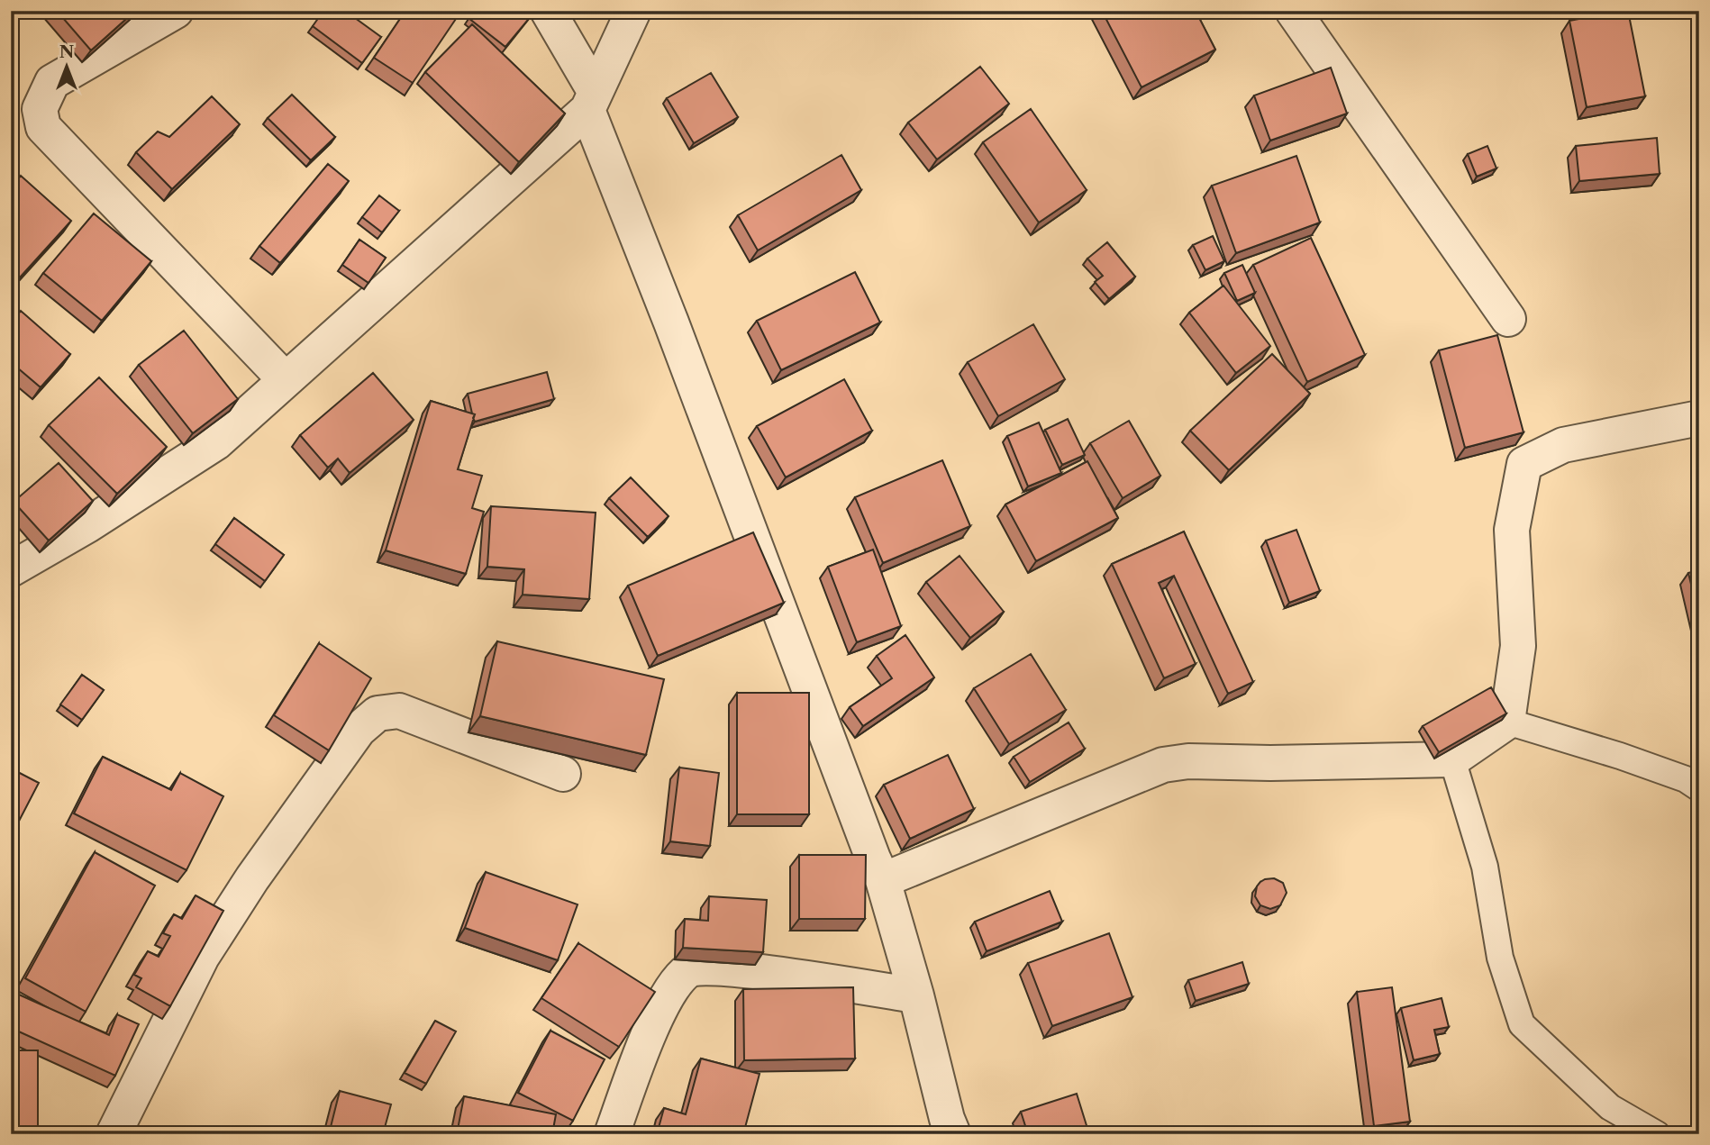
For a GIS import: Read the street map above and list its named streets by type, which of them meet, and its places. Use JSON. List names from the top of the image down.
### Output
{
  "north": "top"
}
